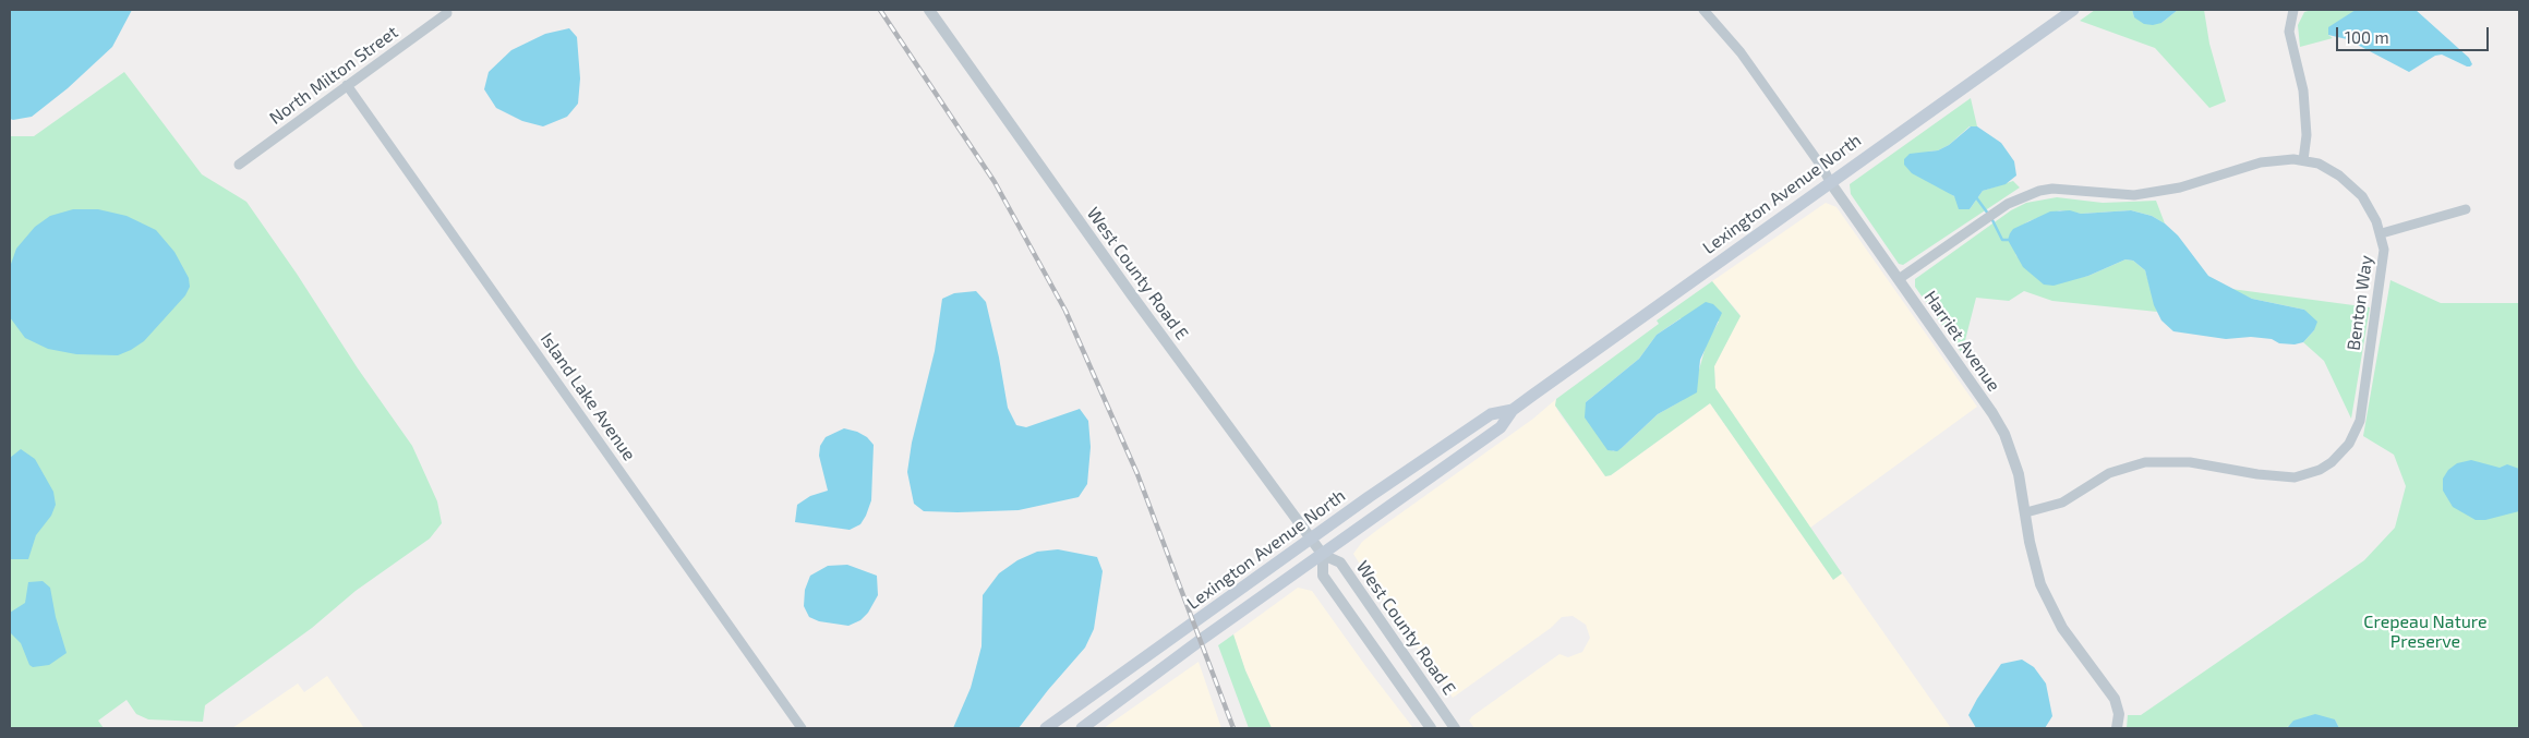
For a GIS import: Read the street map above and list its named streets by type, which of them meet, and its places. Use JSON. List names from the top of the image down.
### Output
{
  "streets": {
    "main road": ["Lexington Avenue North"],
    "street": [
      "North Milton Street",
      "West County Road E",
      "Benton Way",
      "Harriet Avenue",
      "Island Lake Avenue"
    ]
  },
  "crossings": [
    ["North Milton Street", "Island Lake Avenue"],
    ["Lexington Avenue North", "West County Road E"],
    ["Lexington Avenue North", "Harriet Avenue"],
    ["Benton Way", "Harriet Avenue"]
  ],
  "parks": ["Crepeau Nature Preserve"],
  "scale_bar": "100 m"
}
